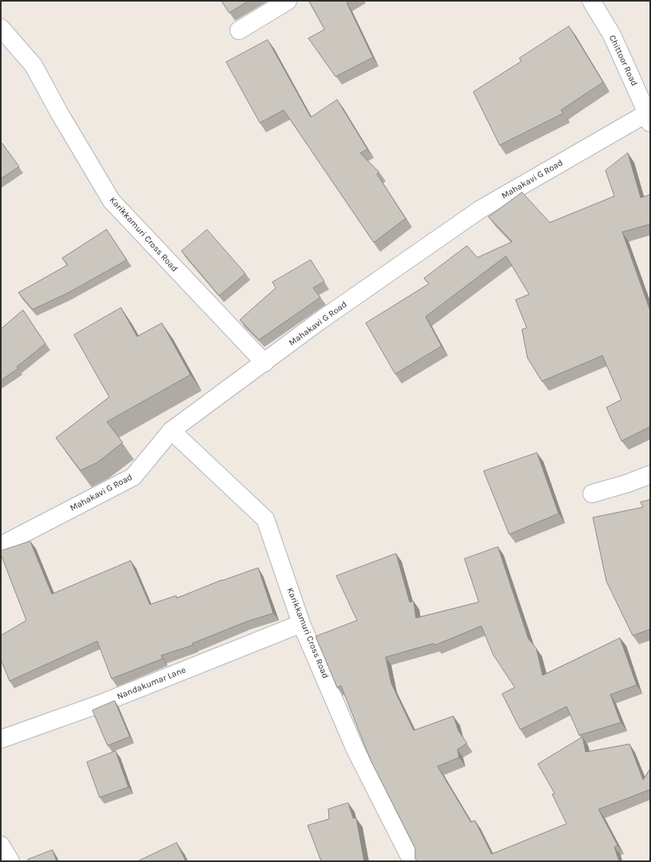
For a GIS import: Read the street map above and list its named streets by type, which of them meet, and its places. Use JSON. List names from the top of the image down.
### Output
{
  "streets": {
    "street": [
      "Chittoor Road",
      "Mahakavi G Road",
      "Karikkamuri Cross Road",
      "Nandakumar Lane"
    ]
  },
  "crossings": [
    ["Chittoor Road", "Mahakavi G Road"],
    ["Mahakavi G Road", "Karikkamuri Cross Road"],
    ["Karikkamuri Cross Road", "Nandakumar Lane"]
  ]
}
